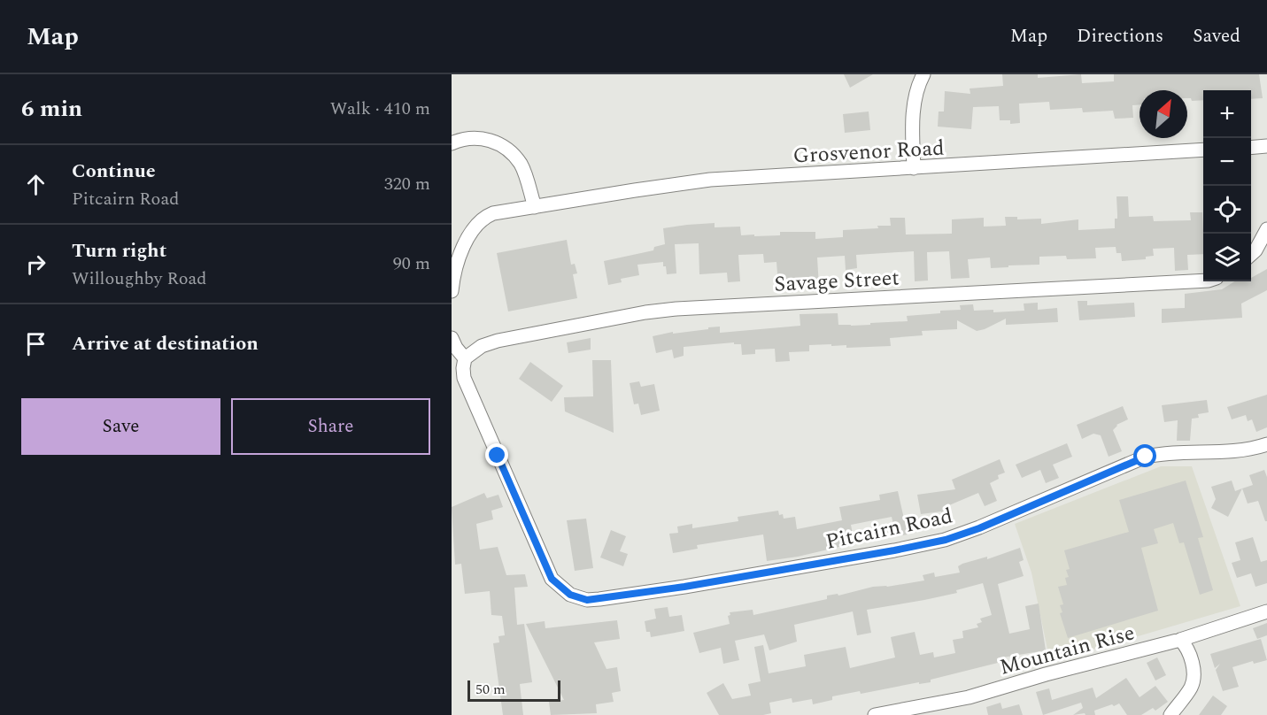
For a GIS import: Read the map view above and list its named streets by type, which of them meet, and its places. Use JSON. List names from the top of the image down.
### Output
{
  "streets": {
    "street": [
      "Grosvenor Road",
      "Savage Street",
      "Pitcairn Road",
      "Mountain Rise"
    ]
  },
  "crossings": [
    ["Savage Street", "Pitcairn Road"]
  ],
  "scale_bar": "50 m",
  "north": "top right",
  "page": {
    "header": "Map",
    "nav": ["Map", "Directions", "Saved"],
    "heading": ["6 min", "Walk · 410 m"],
    "map_buttons": ["+", "−"],
    "list": [
      ["Continue", "Pitcairn Road", "320 m"],
      ["Turn right", "Willoughby Road", "90 m"],
      "Arrive at destination"
    ],
    "buttons": ["Save", "Share"],
    "scale": "50 m"
  }
}
